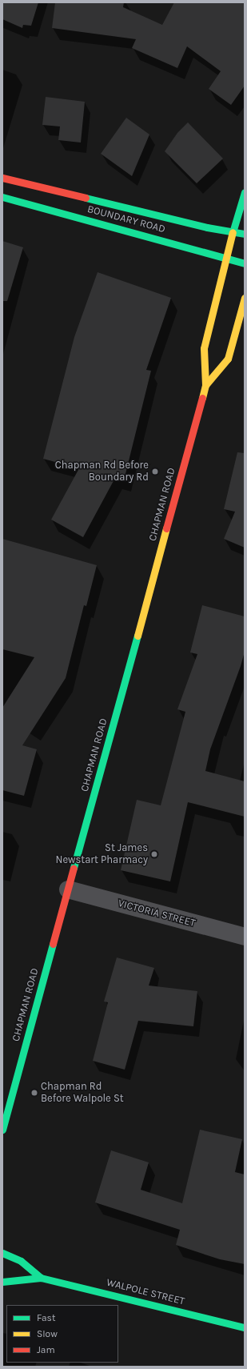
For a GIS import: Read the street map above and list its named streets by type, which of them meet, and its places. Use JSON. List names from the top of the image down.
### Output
{
  "streets": {
    "main road": ["BOUNDARY ROAD", "CHAPMAN ROAD", "WALPOLE STREET"],
    "street": ["VICTORIA STREET"]
  },
  "crossings": [
    ["BOUNDARY ROAD", "CHAPMAN ROAD"],
    ["CHAPMAN ROAD", "VICTORIA STREET"]
  ],
  "places": ["Chapman Rd Before Boundary Rd", "St James Newstart Pharmacy", "Chapman Rd Before Walpole St"],
  "legend": ["Fast", "Slow", "Jam"]
}
